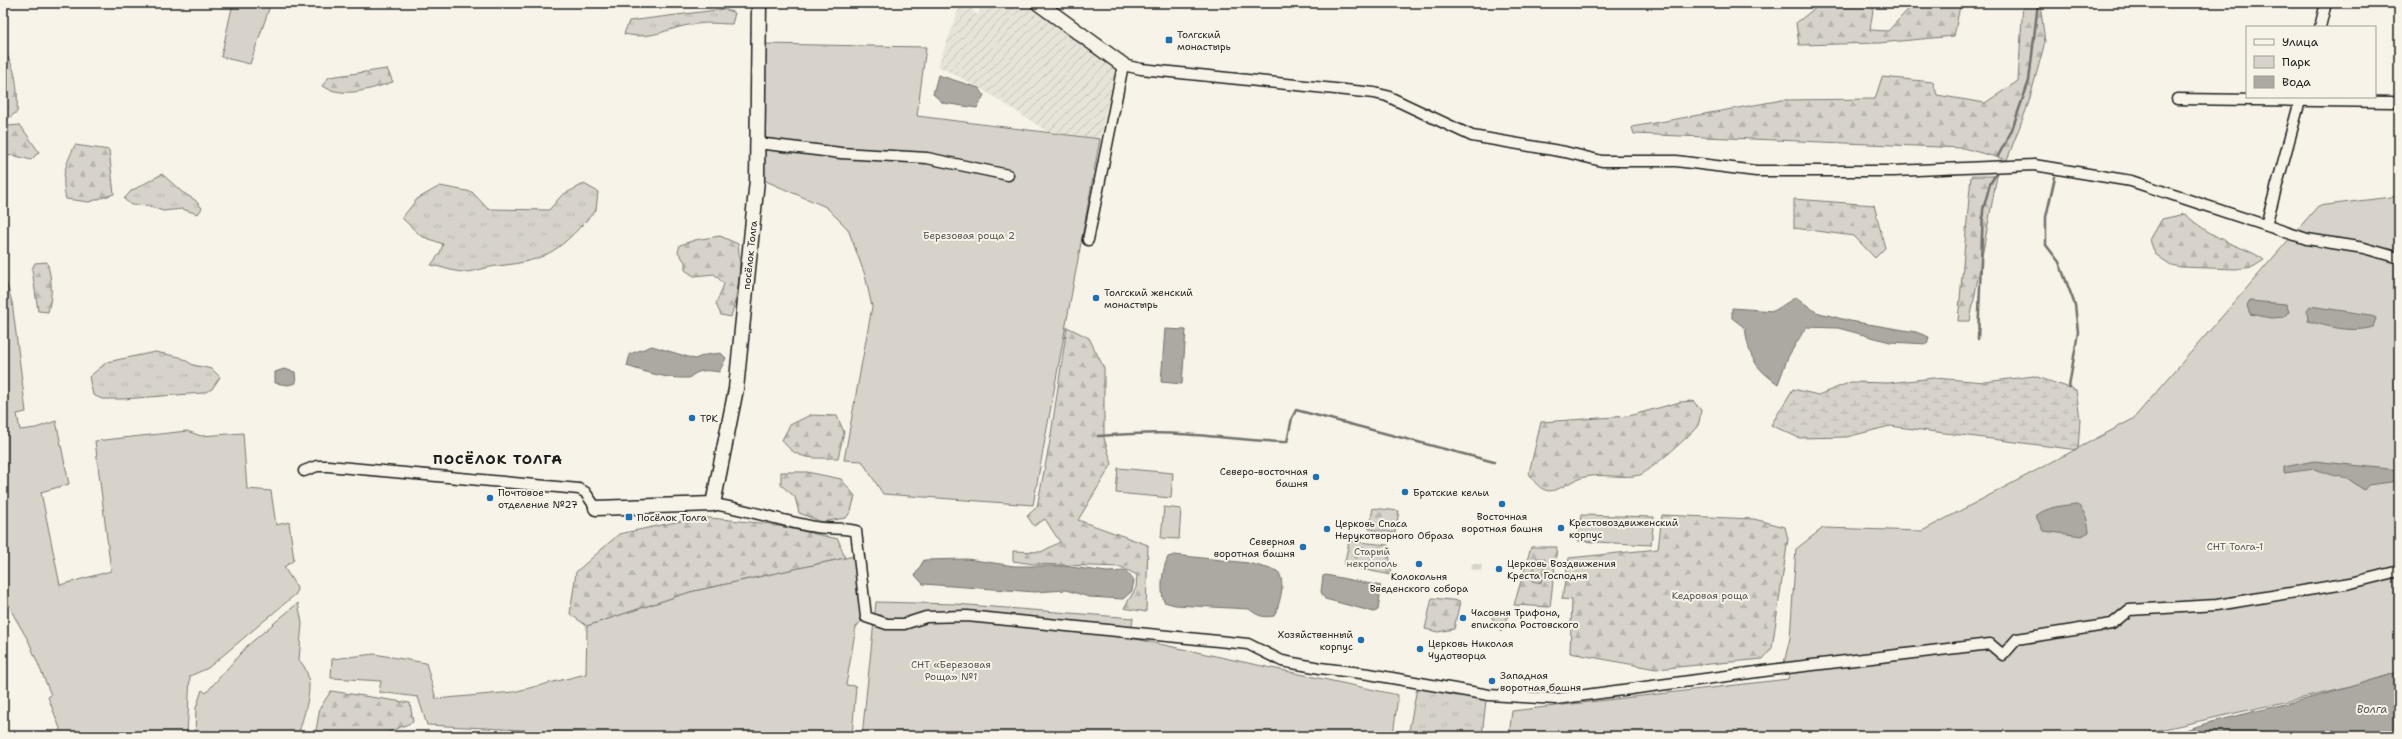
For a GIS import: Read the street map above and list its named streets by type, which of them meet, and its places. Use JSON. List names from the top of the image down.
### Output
{
  "streets": {
    "street": ["посёлок Толга"]
  },
  "districts": ["ПОСЁЛОК ТОЛГА"],
  "water": ["Волга"],
  "parks": [
    "Березовая роща 2",
    "СНТ Толга-1",
    "Старый некрополь",
    "Кедровая роща",
    "СНТ «Березовая Роща» №1"
  ],
  "places": {
    "transit": ["Толгский монастырь", "Посёлок Толга"],
    "other": [
      "Толгский женский монастырь",
      "ТРК",
      "Северо-восточная башня",
      "Братские кельи",
      "Почтовое отделение №27",
      "Восточная воротная башня",
      "Крестовоздвиженский корпус",
      "Церковь Спаса Нерукотворного Образа",
      "Северная воротная башня",
      "Колокольня Введенского собора",
      "Церковь Воздвижения Креста Господня",
      "Часовня Трифона, епископа Ростовского",
      "Хозяйственный корпус",
      "Церковь Николая Чудотворца",
      "Западная воротная башня"
    ]
  },
  "legend": ["Улица", "Парк", "Вода"]
}
